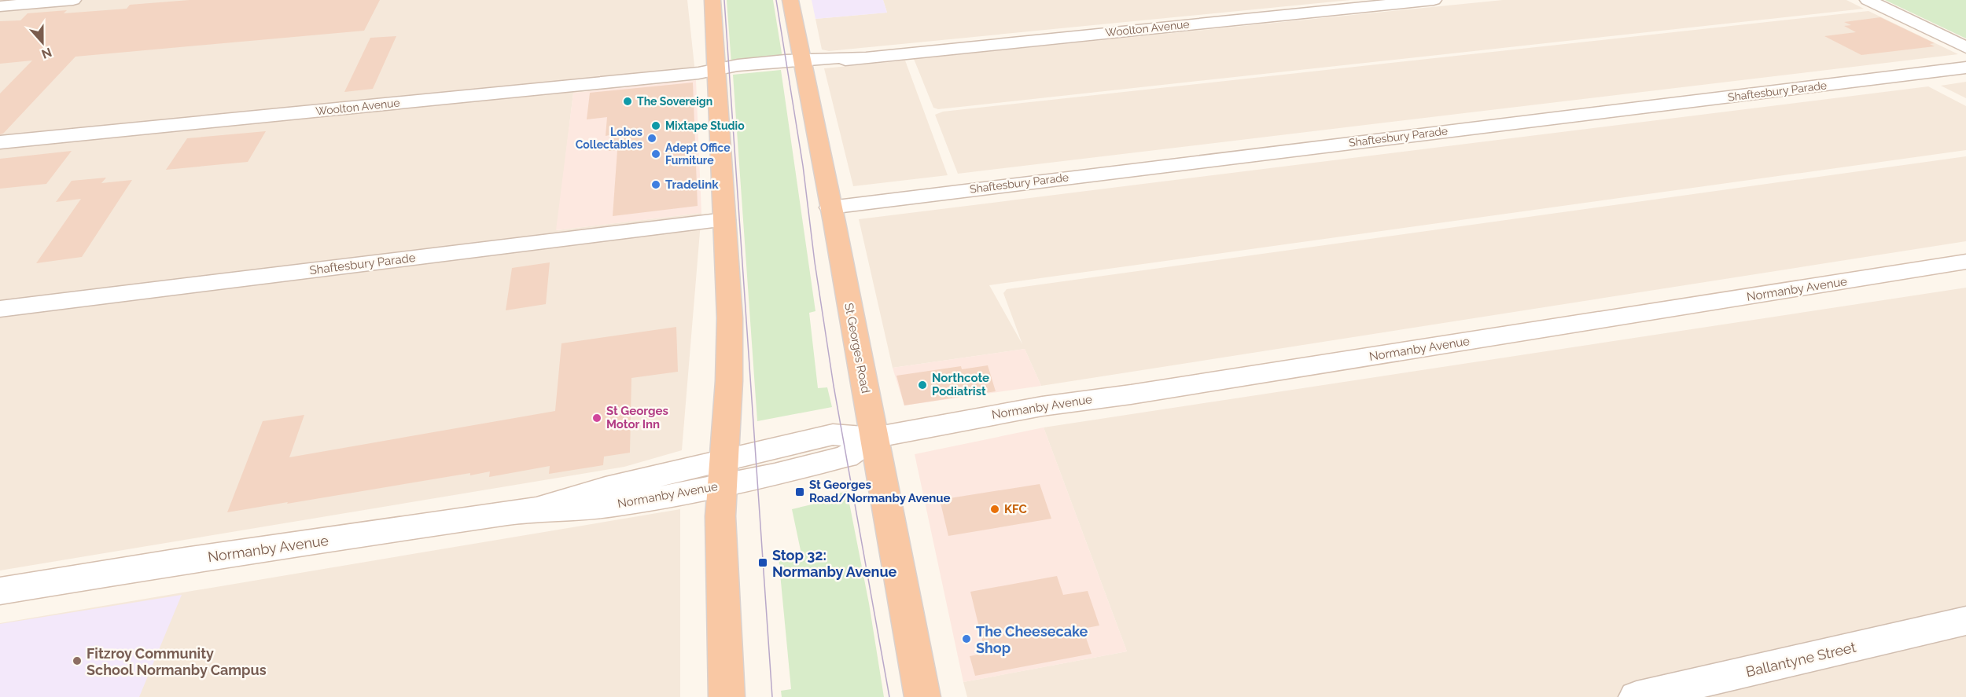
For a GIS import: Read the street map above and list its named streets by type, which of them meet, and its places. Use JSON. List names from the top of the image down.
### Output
{
  "streets": {
    "highway": ["St Georges Road"],
    "street": [
      "Woolton Avenue",
      "Shaftesbury Parade",
      "Normanby Avenue",
      "Ballantyne Street"
    ]
  },
  "crossings": [
    ["Woolton Avenue", "St Georges Road"],
    ["Shaftesbury Parade", "St Georges Road"],
    ["Normanby Avenue", "St Georges Road"]
  ],
  "places": {
    "other": [
      "The Sovereign",
      "Mixtape Studio",
      "Lobos Collectables",
      "Adept Office Furniture",
      "Tradelink",
      "Northcote Podiatrist",
      "St Georges Motor Inn",
      "KFC",
      "The Cheesecake Shop",
      "Fitzroy Community School Normanby Campus"
    ],
    "transit": ["St Georges Road/Normanby Avenue", "Stop 32: Normanby Avenue"]
  },
  "north": "bottom"
}
